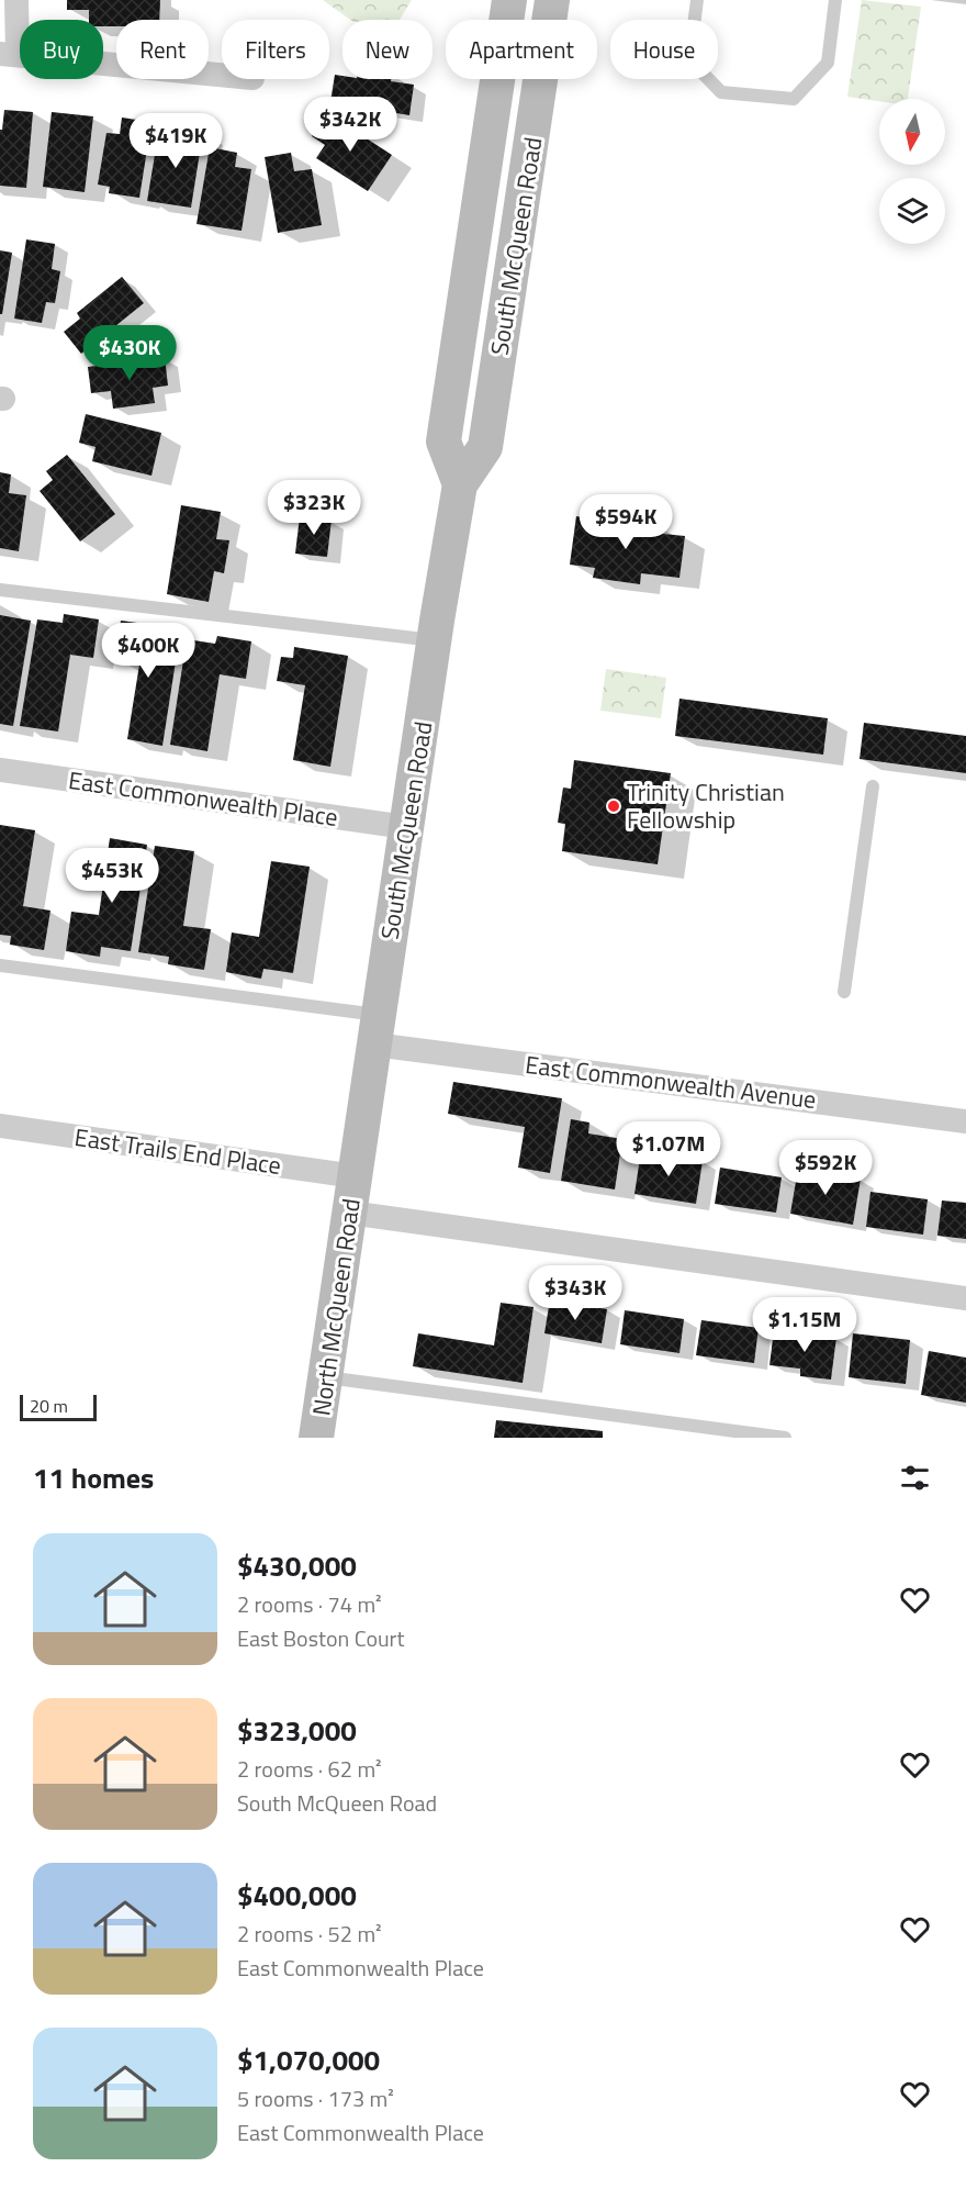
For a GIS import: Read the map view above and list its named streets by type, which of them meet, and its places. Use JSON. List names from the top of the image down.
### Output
{
  "streets": {
    "main road": ["South McQueen Road", "North McQueen Road"],
    "street": ["East Commonwealth Place", "East Commonwealth Avenue", "East Trails End Place"]
  },
  "crossings": [
    ["South McQueen Road", "East Commonwealth Place"],
    ["South McQueen Road", "East Commonwealth Avenue"],
    ["South McQueen Road", "East Trails End Place"],
    ["South McQueen Road", "North McQueen Road"],
    ["East Trails End Place", "North McQueen Road"]
  ],
  "places": ["Trinity Christian Fellowship"],
  "scale_bar": "20 m",
  "north": "bottom",
  "page": {
    "chip": [
      "Buy",
      "Rent",
      "Filters",
      "New",
      "Apartment",
      "House"
    ],
    "price": [
      "$342K",
      "$419K",
      "$430K",
      "$323K",
      "$594K",
      "$400K",
      "$453K",
      "$1.07M",
      "$592K",
      "$343K",
      "$1.15M"
    ],
    "scale": "20 m",
    "heading": "11 homes",
    "list": [
      {
        "name": "$430,000",
        "note": "2 rooms · 74 m² · East Boston Court"
      },
      {
        "name": "$323,000",
        "note": "2 rooms · 62 m² · South McQueen Road"
      },
      {
        "name": "$400,000",
        "note": "2 rooms · 52 m² · East Commonwealth Place"
      },
      {
        "name": "$1,070,000",
        "note": "5 rooms · 173 m² · East Commonwealth Place"
      }
    ]
  }
}
